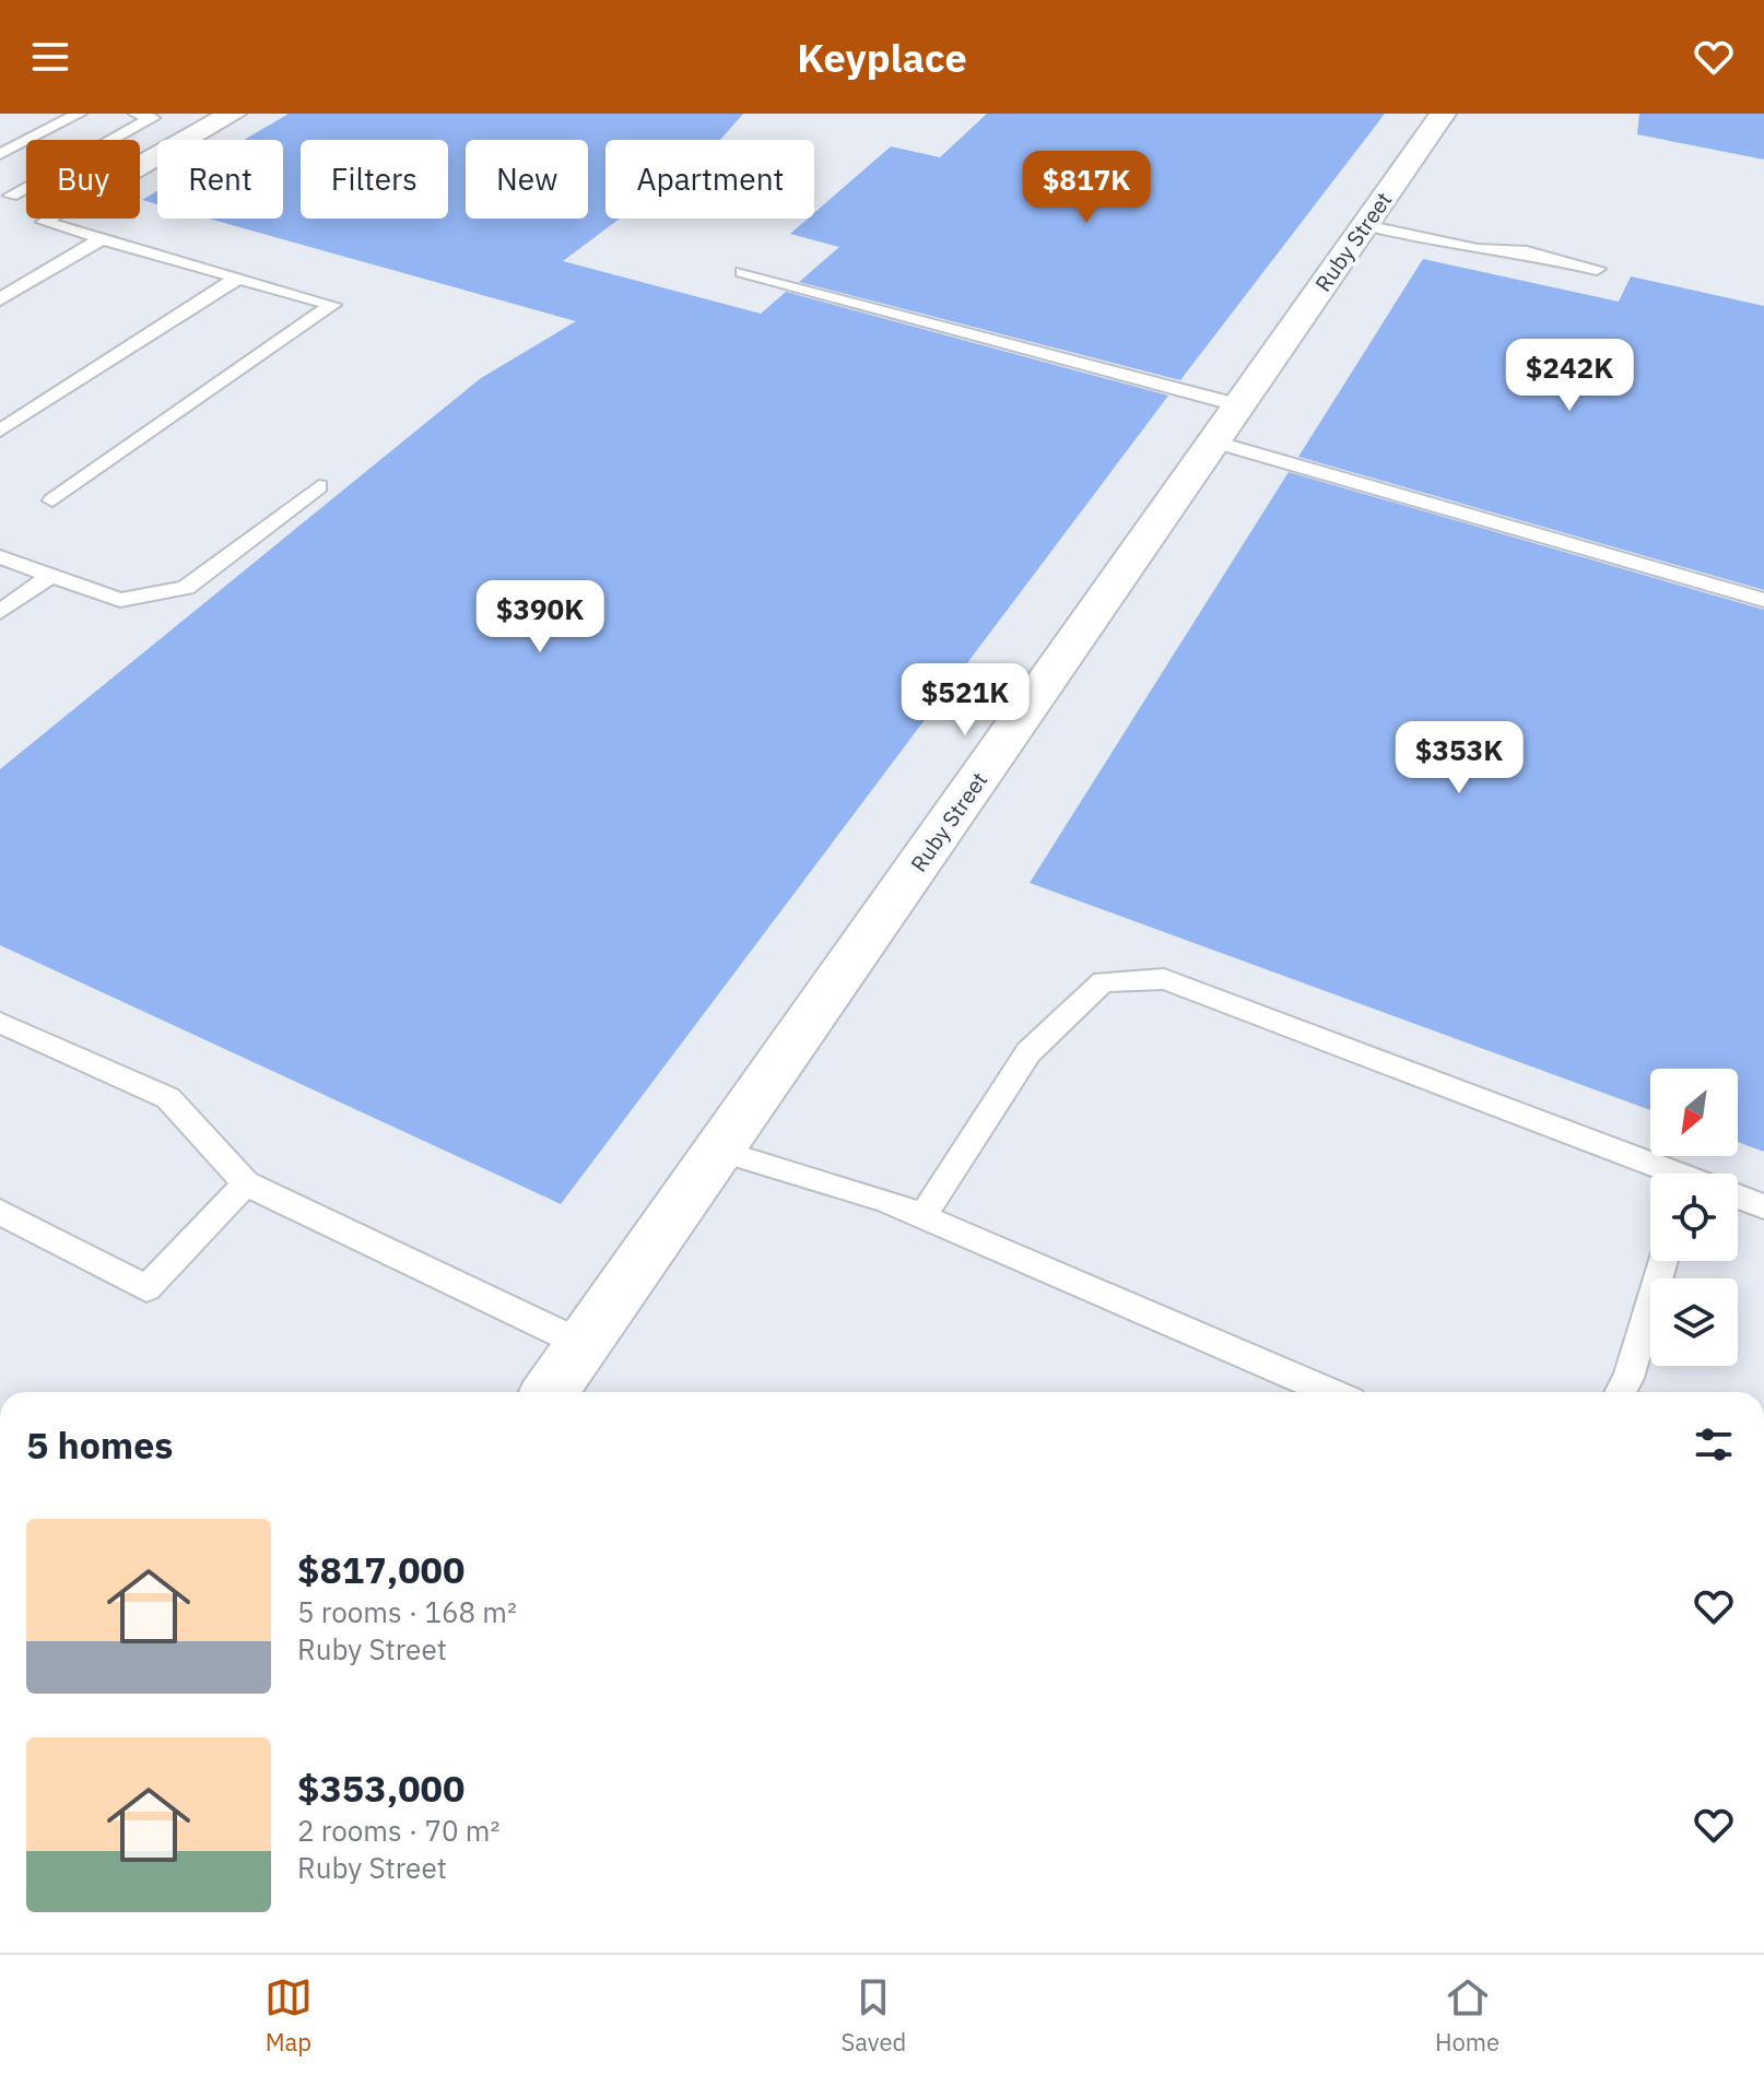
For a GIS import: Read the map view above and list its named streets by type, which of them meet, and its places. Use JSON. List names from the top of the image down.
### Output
{
  "streets": {
    "street": ["Ruby Street"]
  },
  "north": "bottom left",
  "page": {
    "header": "Keyplace",
    "chip": [
      "Buy",
      "Rent",
      "Filters",
      "New",
      "Apartment"
    ],
    "price": [
      "$817K",
      "$242K",
      "$390K",
      "$521K",
      "$353K"
    ],
    "heading": "5 homes",
    "list": [
      {
        "name": "$817,000",
        "note": "5 rooms · 168 m² · Ruby Street"
      },
      {
        "name": "$353,000",
        "note": "2 rooms · 70 m² · Ruby Street"
      }
    ],
    "tabs": ["Map", "Saved", "Home"]
  }
}
